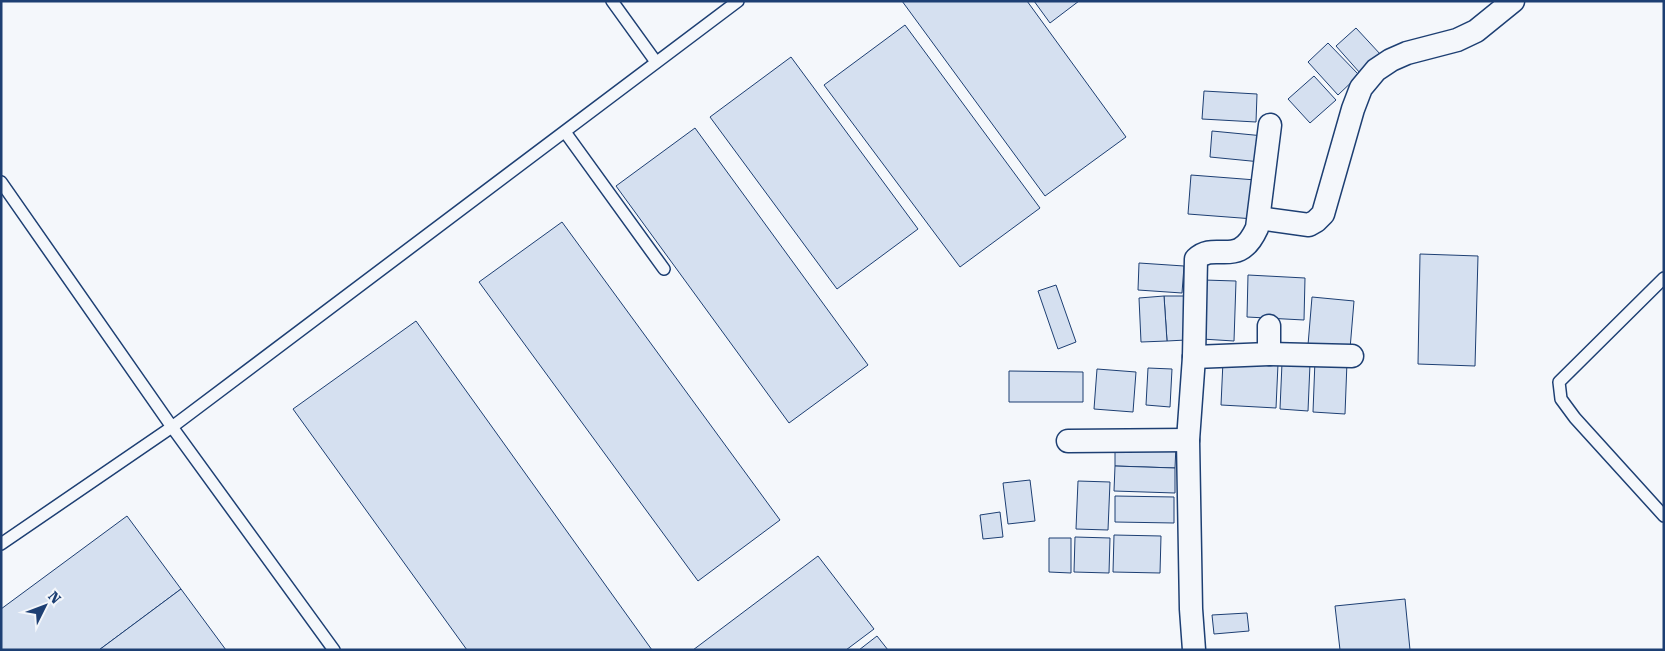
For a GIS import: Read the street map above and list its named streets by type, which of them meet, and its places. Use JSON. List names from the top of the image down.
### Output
{
  "north": "top right"
}
